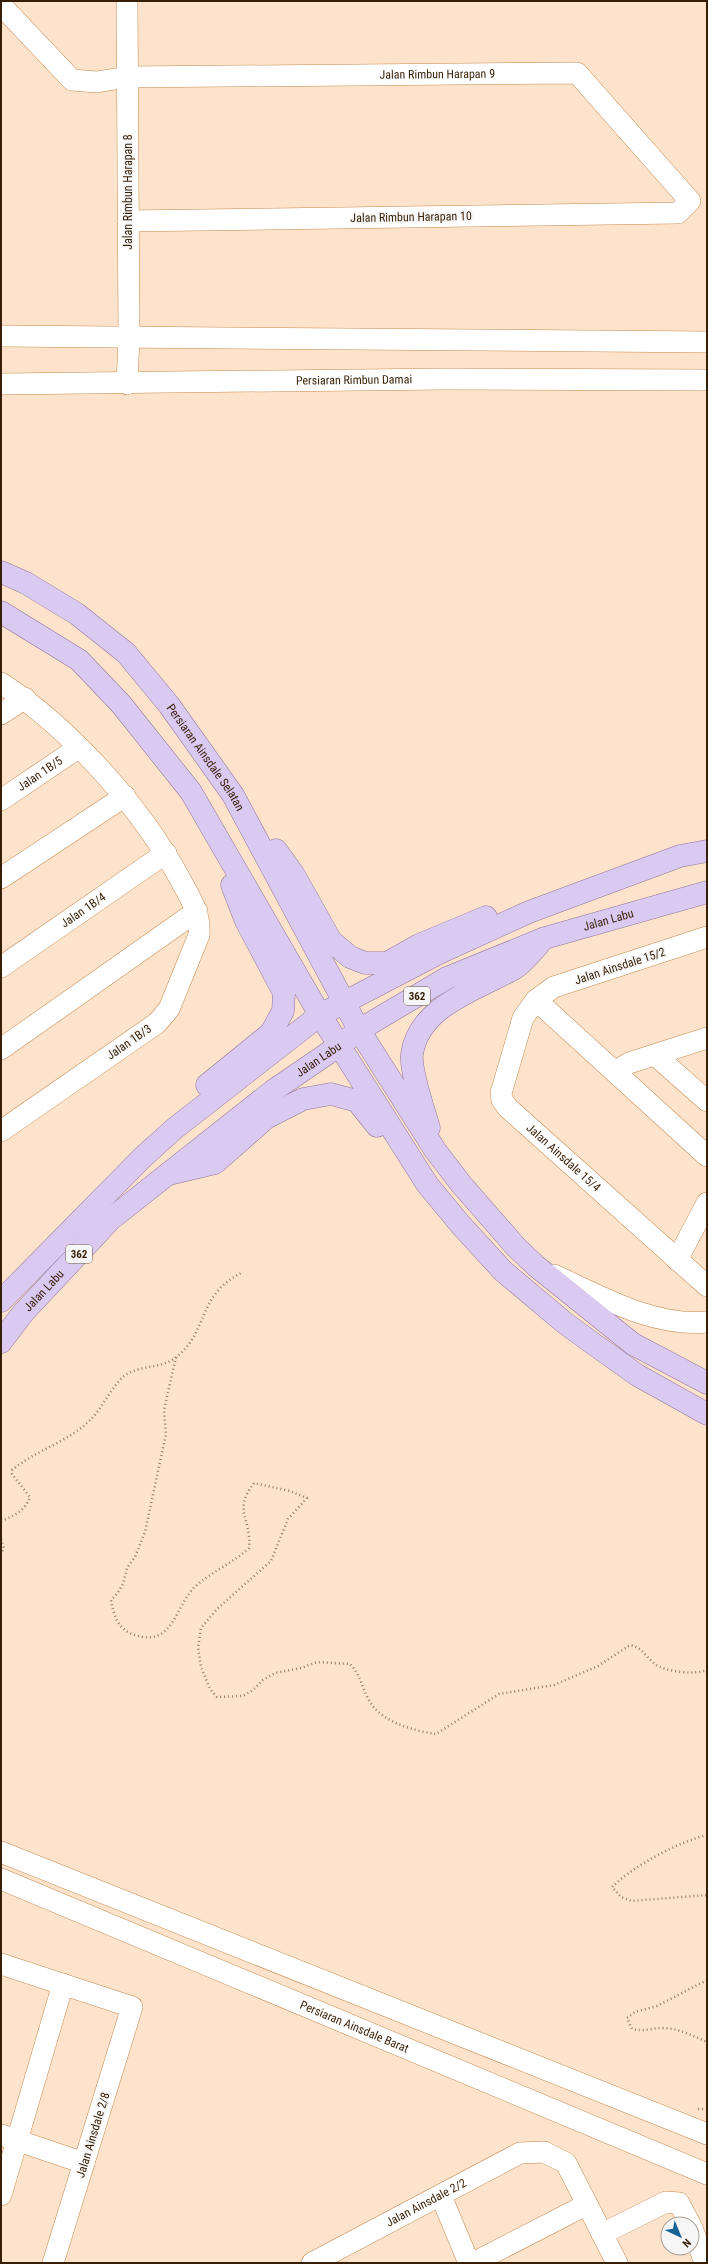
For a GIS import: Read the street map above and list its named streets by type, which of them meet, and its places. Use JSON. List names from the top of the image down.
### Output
{
  "streets": {
    "main road": ["Persiaran Ainsdale Selatan", "Jalan Labu", "362"],
    "street": [
      "Jalan Rimbun Harapan 9",
      "Jalan Rimbun Harapan 8",
      "Jalan Rimbun Harapan 10",
      "Persiaran Rimbun Damai",
      "Jalan 1B/5",
      "Jalan 1B/4",
      "Jalan Ainsdale 15/2",
      "Jalan 1B/3",
      "Jalan Ainsdale 15/4",
      "Persiaran Ainsdale Barat",
      "Jalan Ainsdale 2/8",
      "Jalan Ainsdale 2/2"
    ]
  },
  "crossings": [
    ["Jalan Rimbun Harapan 9", "Jalan Rimbun Harapan 8"],
    ["Jalan Rimbun Harapan 9", "Jalan Rimbun Harapan 10"],
    ["Jalan Rimbun Harapan 8", "Jalan Rimbun Harapan 10"],
    ["Jalan Rimbun Harapan 8", "Persiaran Rimbun Damai"],
    ["Persiaran Ainsdale Selatan", "Jalan Labu"],
    ["Jalan Ainsdale 15/2", "Jalan Ainsdale 15/4"]
  ],
  "north": "bottom right"
}
